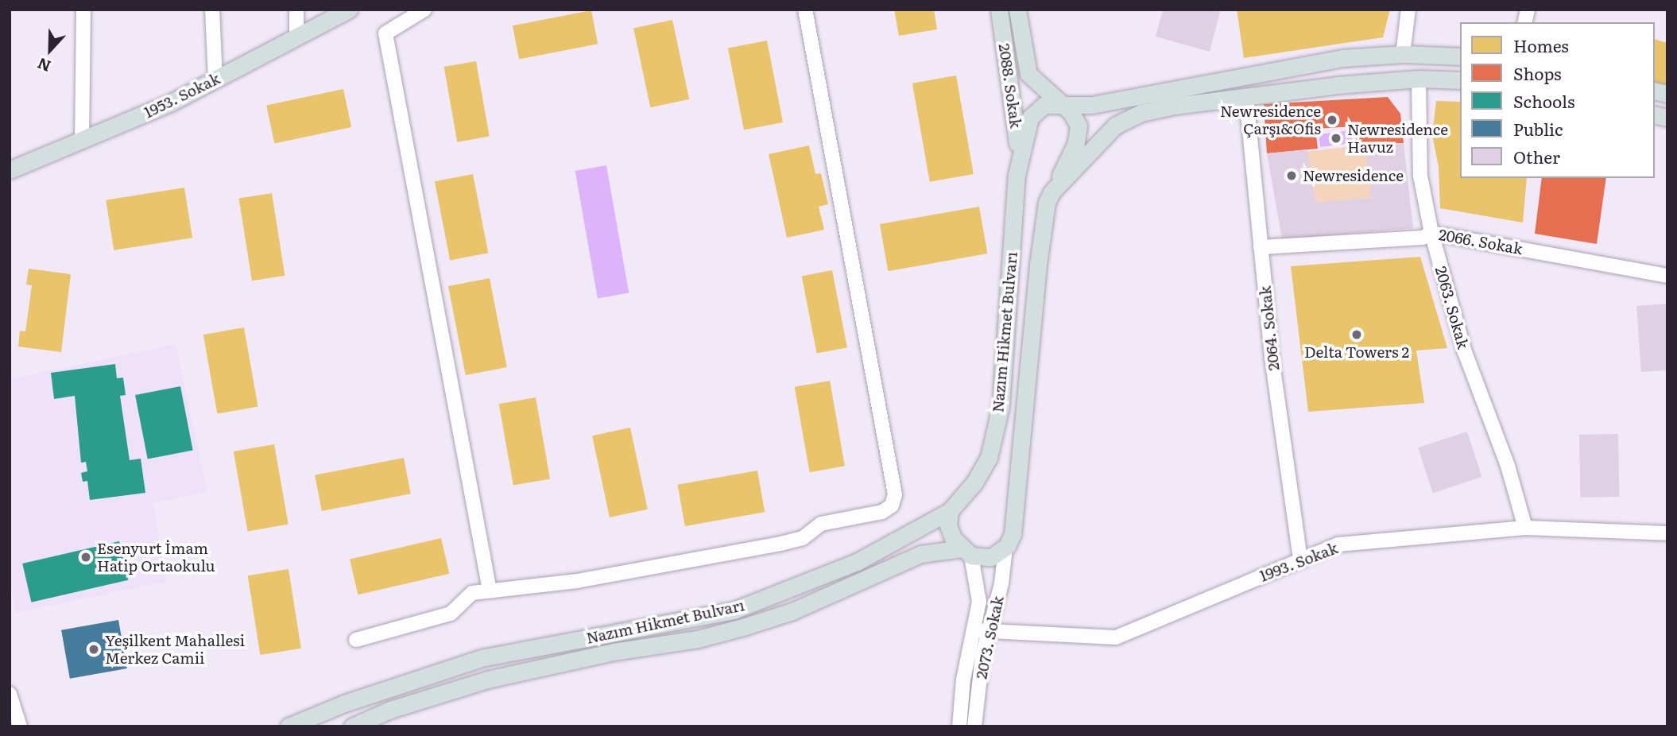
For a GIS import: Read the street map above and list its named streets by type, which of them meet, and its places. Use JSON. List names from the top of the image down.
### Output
{
  "streets": {
    "main road": ["2088. Sokak", "1953. Sokak", "Nazım Hikmet Bulvarı"],
    "street": [
      "2066. Sokak",
      "2063. Sokak",
      "2064. Sokak",
      "1993. Sokak",
      "2073. Sokak"
    ]
  },
  "crossings": [
    ["2088. Sokak", "Nazım Hikmet Bulvarı"],
    ["2066. Sokak", "2063. Sokak"],
    ["2066. Sokak", "2064. Sokak"],
    ["2063. Sokak", "1993. Sokak"],
    ["2064. Sokak", "1993. Sokak"],
    ["Nazım Hikmet Bulvarı", "2073. Sokak"],
    ["1993. Sokak", "2073. Sokak"]
  ],
  "places": [
    "Newresidence Çarşı&Ofis",
    "Newresidence Havuz",
    "Newresidence",
    "Delta Towers 2",
    "Esenyurt İmam Hatip Ortaokulu",
    "Yeşilkent Mahallesi Merkez Camii"
  ],
  "legend": [
    "Homes",
    "Shops",
    "Schools",
    "Public",
    "Other"
  ],
  "north": "bottom"
}
